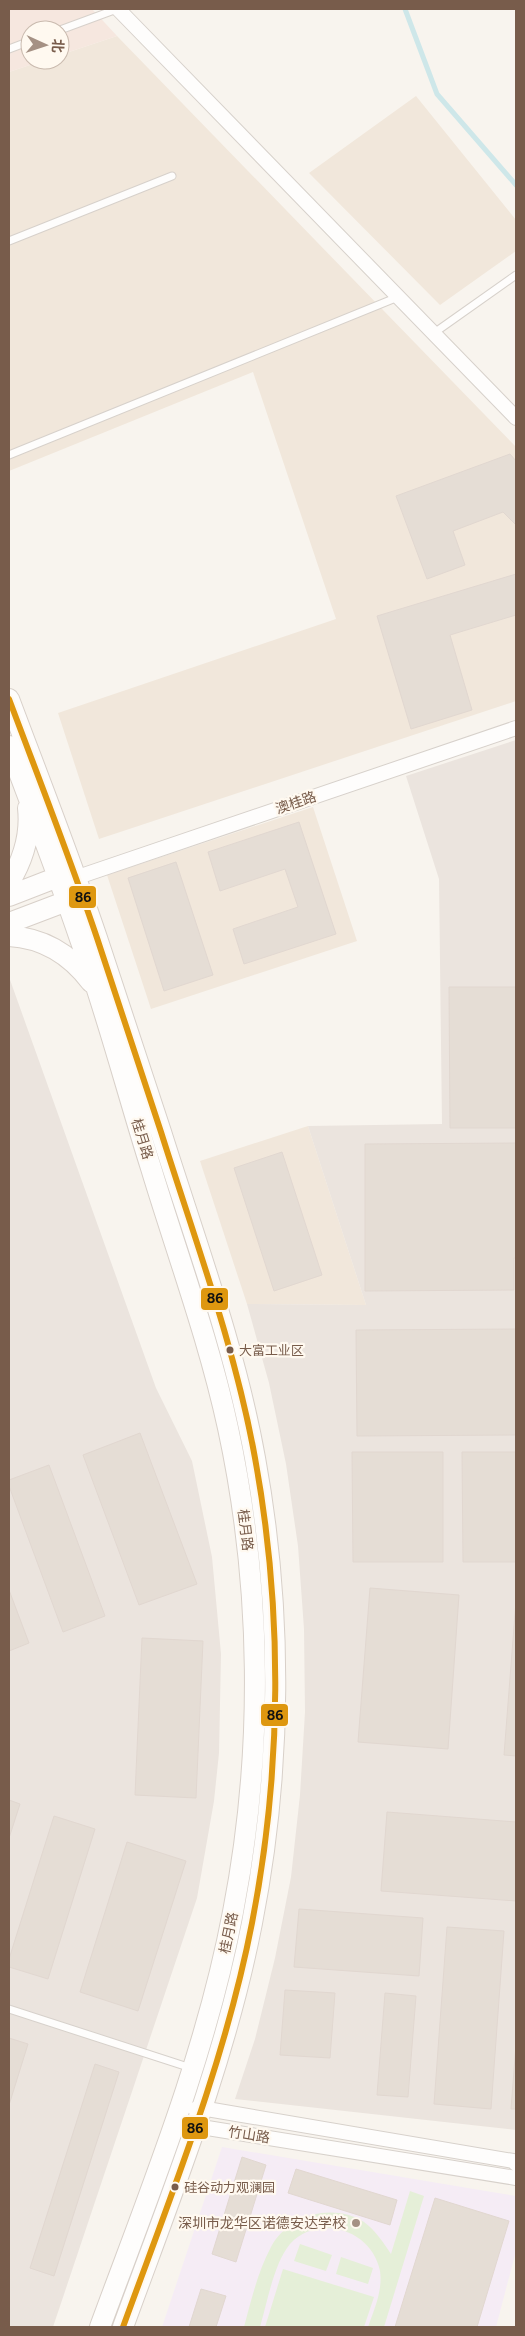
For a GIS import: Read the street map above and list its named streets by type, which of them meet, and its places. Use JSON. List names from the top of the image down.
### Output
{
  "streets": {
    "main road": ["桂月路"],
    "street": ["澳桂路", "竹山路"]
  },
  "crossings": [
    ["澳桂路", "桂月路"],
    ["桂月路", "竹山路"]
  ],
  "places": ["大富工业区", "硅谷动力观澜园", "深圳市龙华区诺德安达学校"],
  "lines": ["transit line 86"],
  "north": "right"
}
